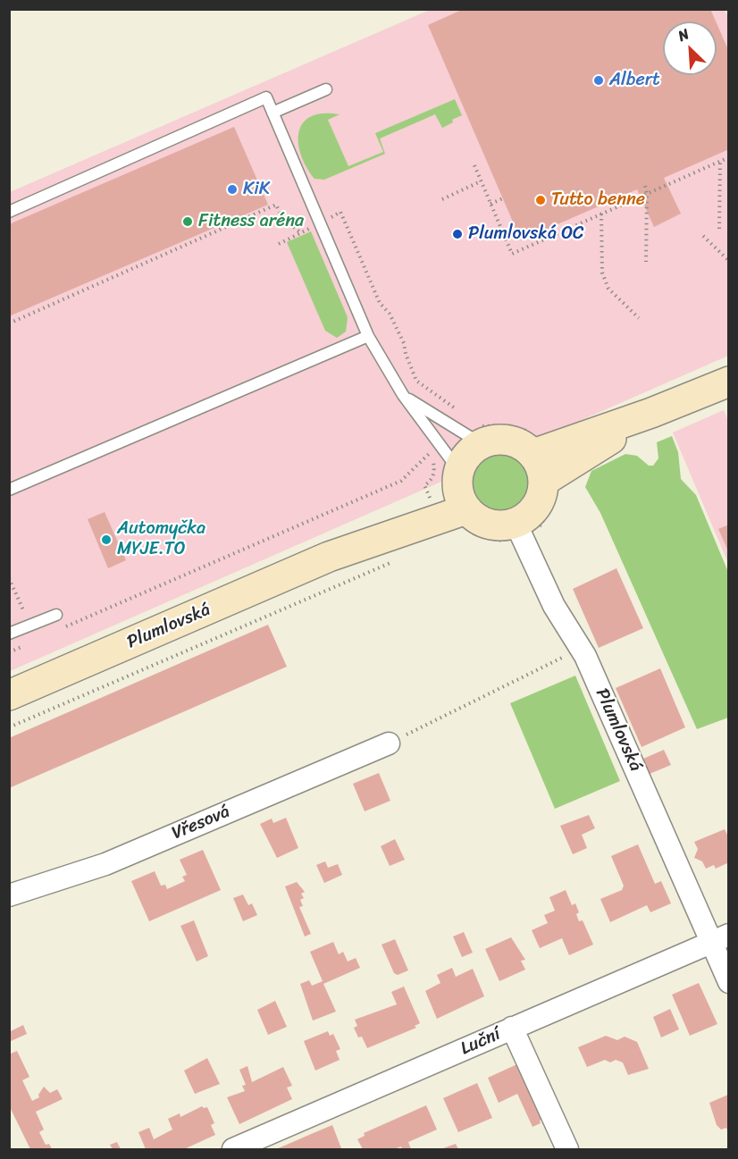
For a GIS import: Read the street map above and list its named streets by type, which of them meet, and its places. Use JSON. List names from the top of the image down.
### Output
{
  "streets": {
    "main road": ["Plumlovská"],
    "street": ["Vřesová", "Luční"]
  },
  "crossings": [
    ["Plumlovská", "Luční"]
  ],
  "places": [
    "Albert",
    "KiK",
    "Tutto benne",
    "Fitness aréna",
    "Plumlovská OC",
    "Automyčka MYJE.TO"
  ],
  "north": "top left"
}
